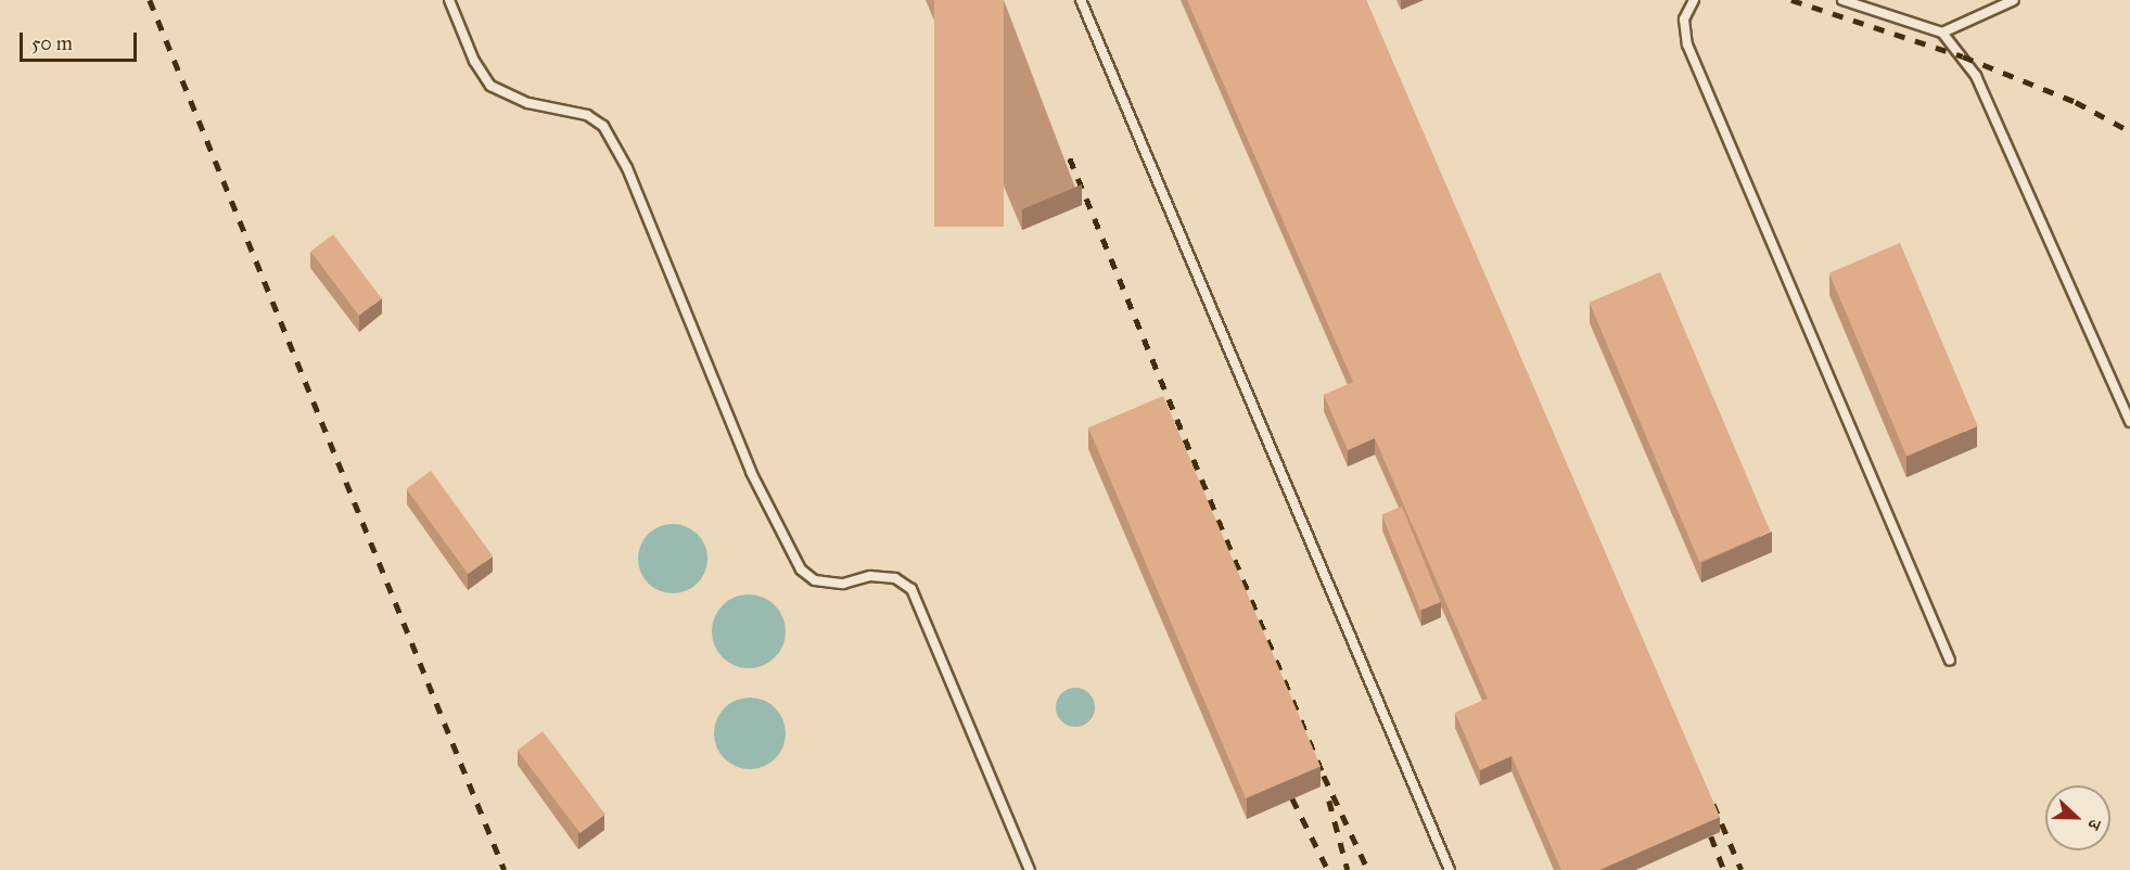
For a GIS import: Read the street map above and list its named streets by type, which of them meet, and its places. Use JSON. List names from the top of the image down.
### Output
{
  "scale_bar": "50 m",
  "north": "right"
}
